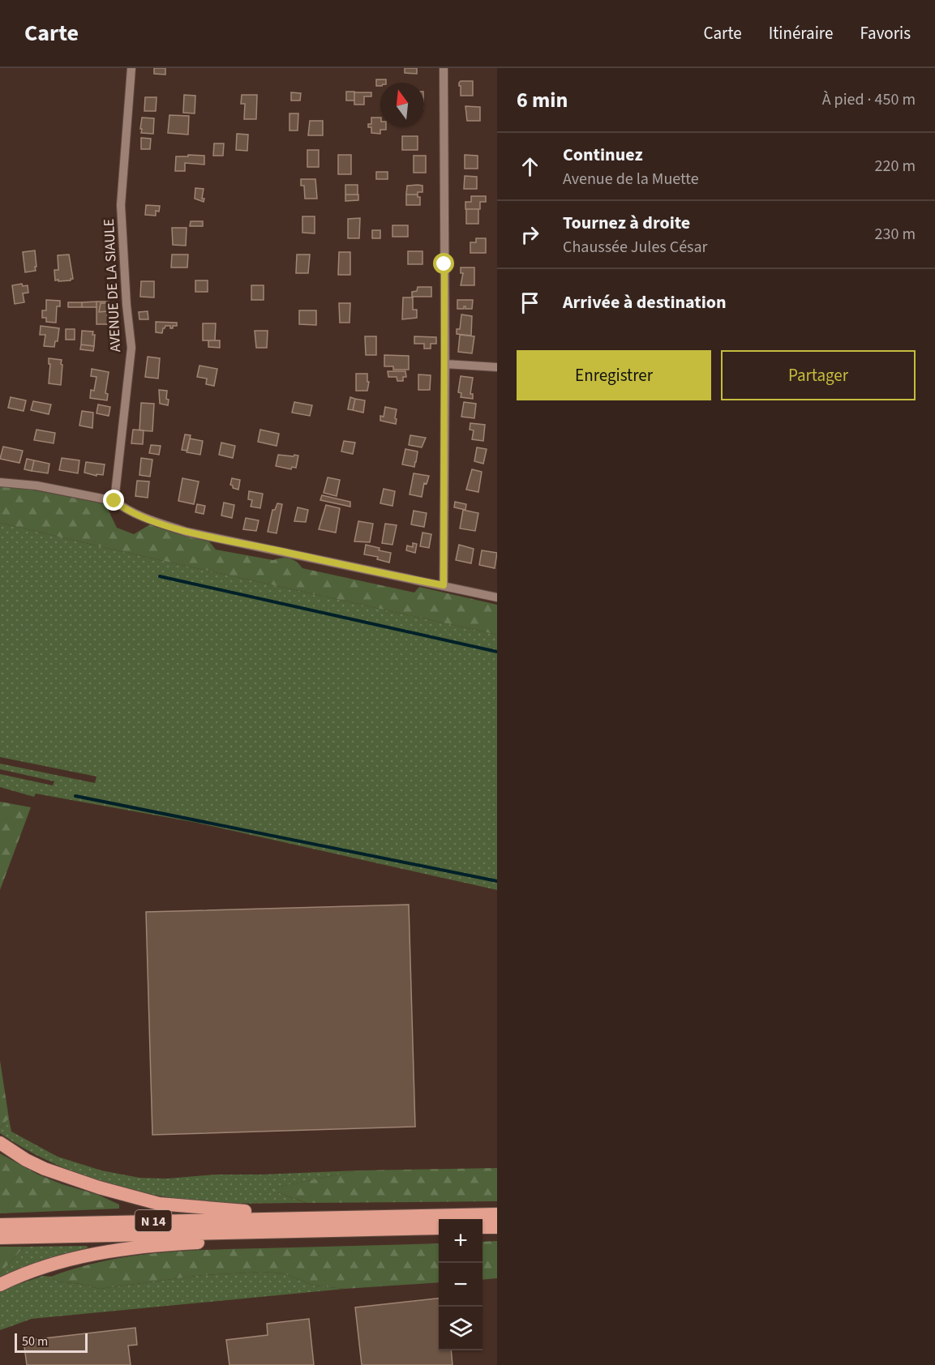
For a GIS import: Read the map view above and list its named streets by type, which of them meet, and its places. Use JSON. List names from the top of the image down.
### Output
{
  "streets": {
    "highway": ["N 14"],
    "street": ["AVENUE DE LA SIAULE"]
  },
  "scale_bar": "50 m",
  "north": "top",
  "page": {
    "header": "Carte",
    "nav": ["Carte", "Itinéraire", "Favoris"],
    "heading": ["6 min", "À pied · 450 m"],
    "list": [
      ["Continuez", "Avenue de la Muette", "220 m"],
      ["Tournez à droite", "Chaussée Jules César", "230 m"],
      "Arrivée à destination"
    ],
    "buttons": ["Enregistrer", "Partager"],
    "map_buttons": ["+", "−"],
    "scale": "50 m"
  }
}
